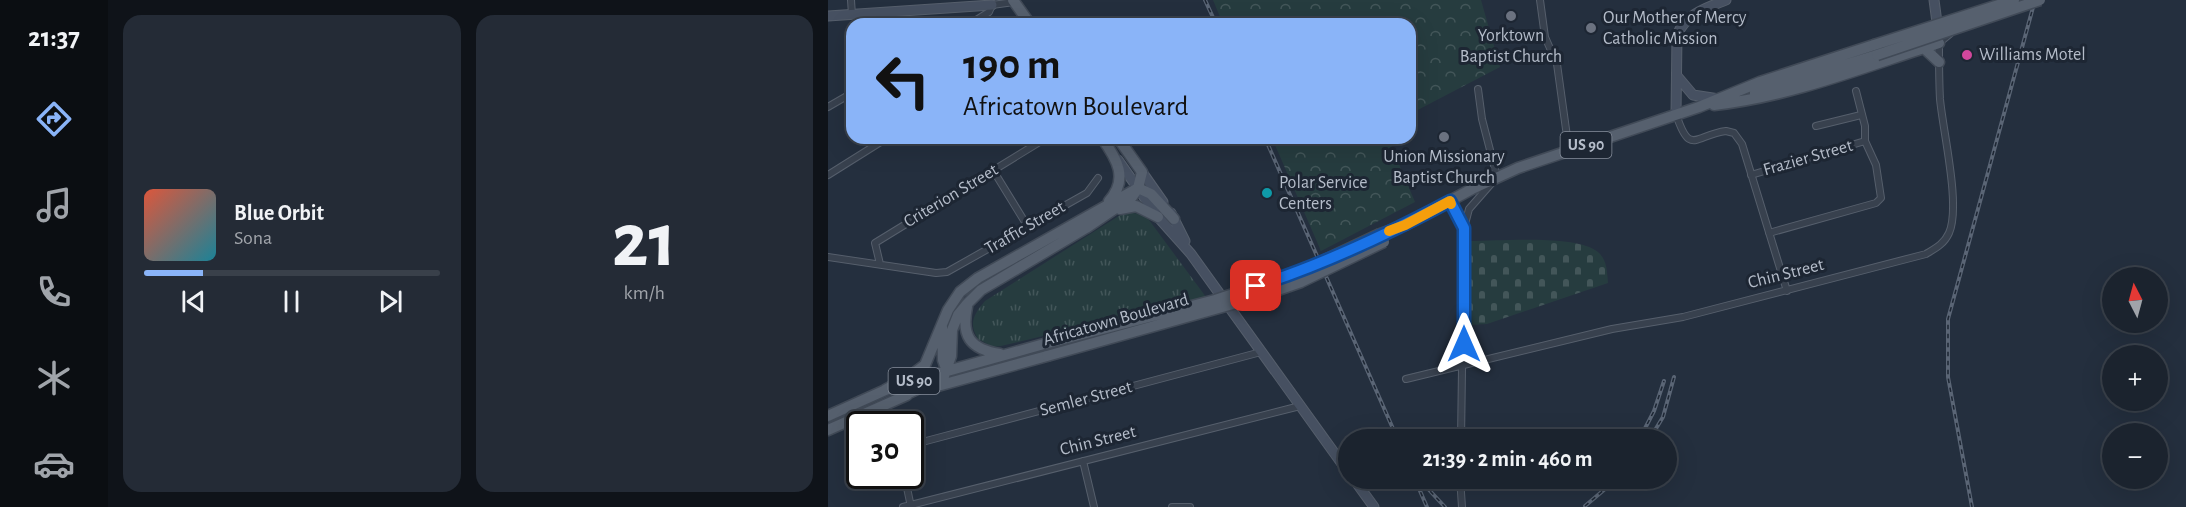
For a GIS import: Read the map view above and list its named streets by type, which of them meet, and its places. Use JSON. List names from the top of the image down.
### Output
{
  "streets": {
    "main road": ["US 90", "Africatown Boulevard"],
    "street": [
      "Frazier Street",
      "Criterion Street",
      "Traffic Street",
      "Chin Street",
      "Semler Street"
    ]
  },
  "crossings": [
    ["US 90", "Africatown Boulevard"],
    ["Criterion Street", "Traffic Street"]
  ],
  "places": [
    "Yorktown Baptist Church",
    "Our Mother of Mercy Catholic Mission",
    "Williams Motel",
    "Union Missionary Baptist Church",
    "Polar Service Centers"
  ],
  "north": "top",
  "page": {
    "tabs": "21:37",
    "tile": ["21", "km/h"],
    "turn": ["190 m", "Africatown Boulevard"],
    "song": ["Blue Orbit", "Sona"],
    "map_buttons": ["+", "−"],
    "limit": "30",
    "trip": "21:39 · 2 min · 460 m"
  }
}
